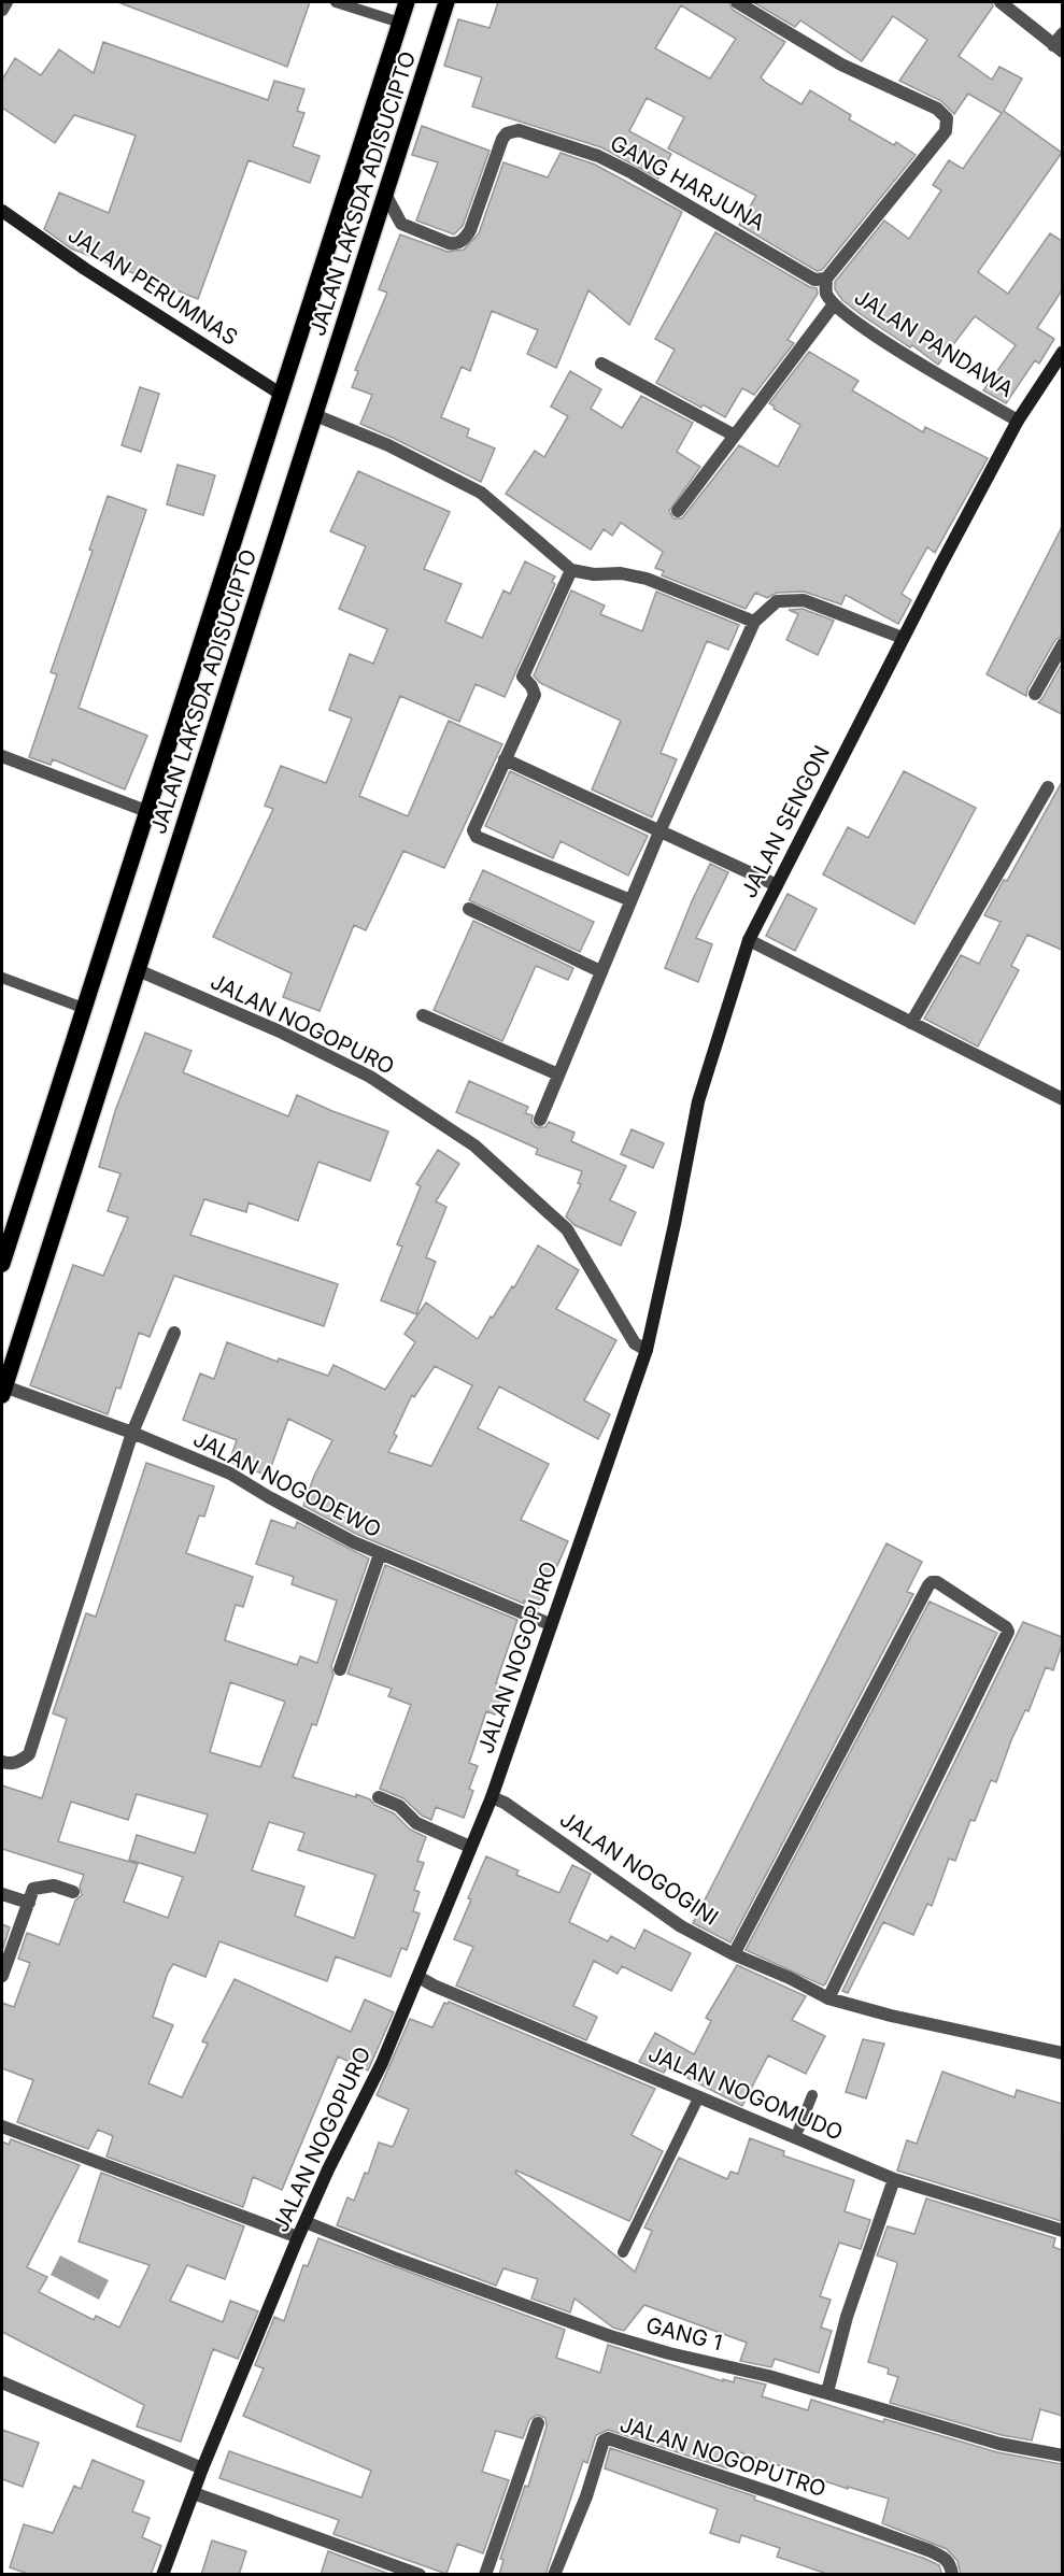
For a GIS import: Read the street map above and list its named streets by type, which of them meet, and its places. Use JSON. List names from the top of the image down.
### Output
{
  "streets": {
    "main road": ["JALAN LAKSDA ADISUCIPTO"],
    "street": [
      "GANG HARJUNA",
      "JALAN PERUMNAS",
      "JALAN PANDAWA",
      "JALAN SENGON",
      "JALAN NOGOPURO",
      "JALAN NOGODEWO",
      "JALAN NOGOGINI",
      "JALAN NOGOMUDO",
      "GANG 1",
      "JALAN NOGOPUTRO"
    ]
  },
  "crossings": [
    ["GANG HARJUNA", "JALAN LAKSDA ADISUCIPTO"],
    ["GANG HARJUNA", "JALAN PANDAWA"],
    ["JALAN LAKSDA ADISUCIPTO", "JALAN PERUMNAS"],
    ["JALAN LAKSDA ADISUCIPTO", "JALAN NOGOPURO"],
    ["JALAN LAKSDA ADISUCIPTO", "JALAN NOGODEWO"],
    ["JALAN PANDAWA", "JALAN SENGON"],
    ["JALAN SENGON", "JALAN NOGOPURO"],
    ["JALAN NOGOPURO", "JALAN NOGODEWO"],
    ["JALAN NOGOPURO", "JALAN NOGOGINI"],
    ["JALAN NOGOPURO", "JALAN NOGOMUDO"],
    ["JALAN NOGOPURO", "GANG 1"]
  ]
}
